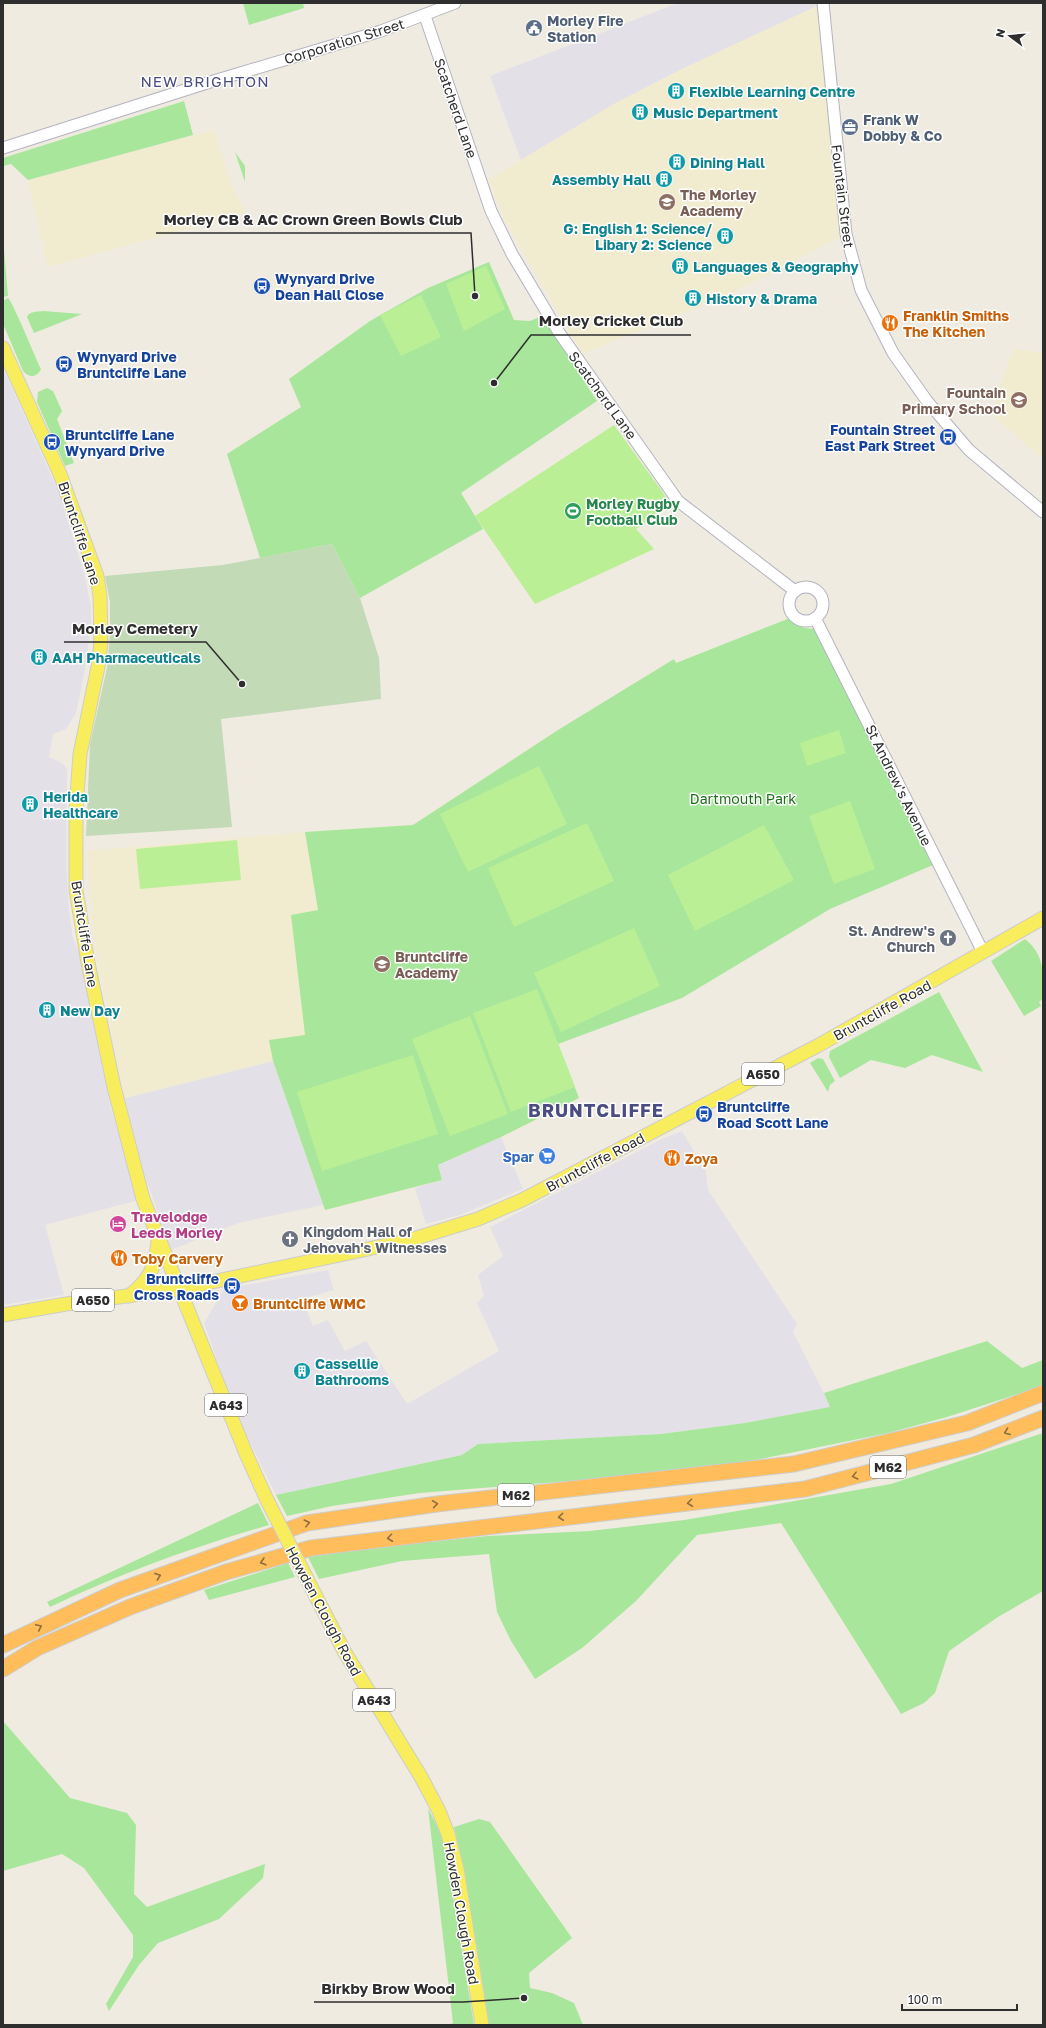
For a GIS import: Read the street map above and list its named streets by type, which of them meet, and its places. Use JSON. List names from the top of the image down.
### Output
{
  "streets": {
    "highway": ["M62"],
    "main road": [
      "Bruntcliffe Lane",
      "Bruntcliffe Road",
      "A650",
      "A643",
      "Howden Clough Road"
    ],
    "street": [
      "Corporation Street",
      "Scatcherd Lane",
      "Fountain Street",
      "St Andrew's Avenue"
    ]
  },
  "crossings": [
    ["Corporation Street", "Scatcherd Lane"],
    ["Scatcherd Lane", "St Andrew's Avenue"],
    ["Bruntcliffe Lane", "Bruntcliffe Road"],
    ["Bruntcliffe Lane", "A650"],
    ["Bruntcliffe Lane", "Howden Clough Road"],
    ["St Andrew's Avenue", "Bruntcliffe Road"],
    ["Bruntcliffe Road", "A650"],
    ["Bruntcliffe Road", "Howden Clough Road"],
    ["A650", "Howden Clough Road"]
  ],
  "districts": ["NEW BRIGHTON", "BRUNTCLIFFE"],
  "parks": ["Dartmouth Park"],
  "places": {
    "public building": ["Morley Fire Station"],
    "building": [
      "Flexible Learning Centre",
      "Music Department",
      "Dining Hall",
      "Assembly Hall",
      "G: English 1: Science/ Libary 2: Science",
      "Languages & Geography",
      "History & Drama",
      "AAH Pharmaceuticals",
      "Herida Healthcare",
      "New Day",
      "Cassellie Bathrooms"
    ],
    "office": ["Frank W Dobby & Co"],
    "school or university": ["The Morley Academy", "Fountain Primary School", "Bruntcliffe Academy"],
    "bus stop": [
      "Wynyard Drive Dean Hall Close",
      "Wynyard Drive Bruntcliffe Lane",
      "Fountain Street East Park Street",
      "Bruntcliffe Lane Wynyard Drive",
      "Bruntcliffe Road Scott Lane",
      "Bruntcliffe Cross Roads"
    ],
    "other": [
      "Morley CB & AC Crown Green Bowls Club",
      "Morley Cricket Club",
      "Morley Cemetery",
      "Birkby Brow Wood"
    ],
    "restaurant": ["Franklin Smiths The Kitchen", "Zoya", "Toby Carvery"],
    "sports": ["Morley Rugby Football Club"],
    "church": ["St. Andrew's Church", "Kingdom Hall of Jehovah's Witnesses"],
    "supermarket": ["Spar"],
    "hotel": ["Travelodge Leeds Morley"],
    "bar": ["Bruntcliffe WMC"]
  },
  "scale_bar": "100 m",
  "north": "left"
}
